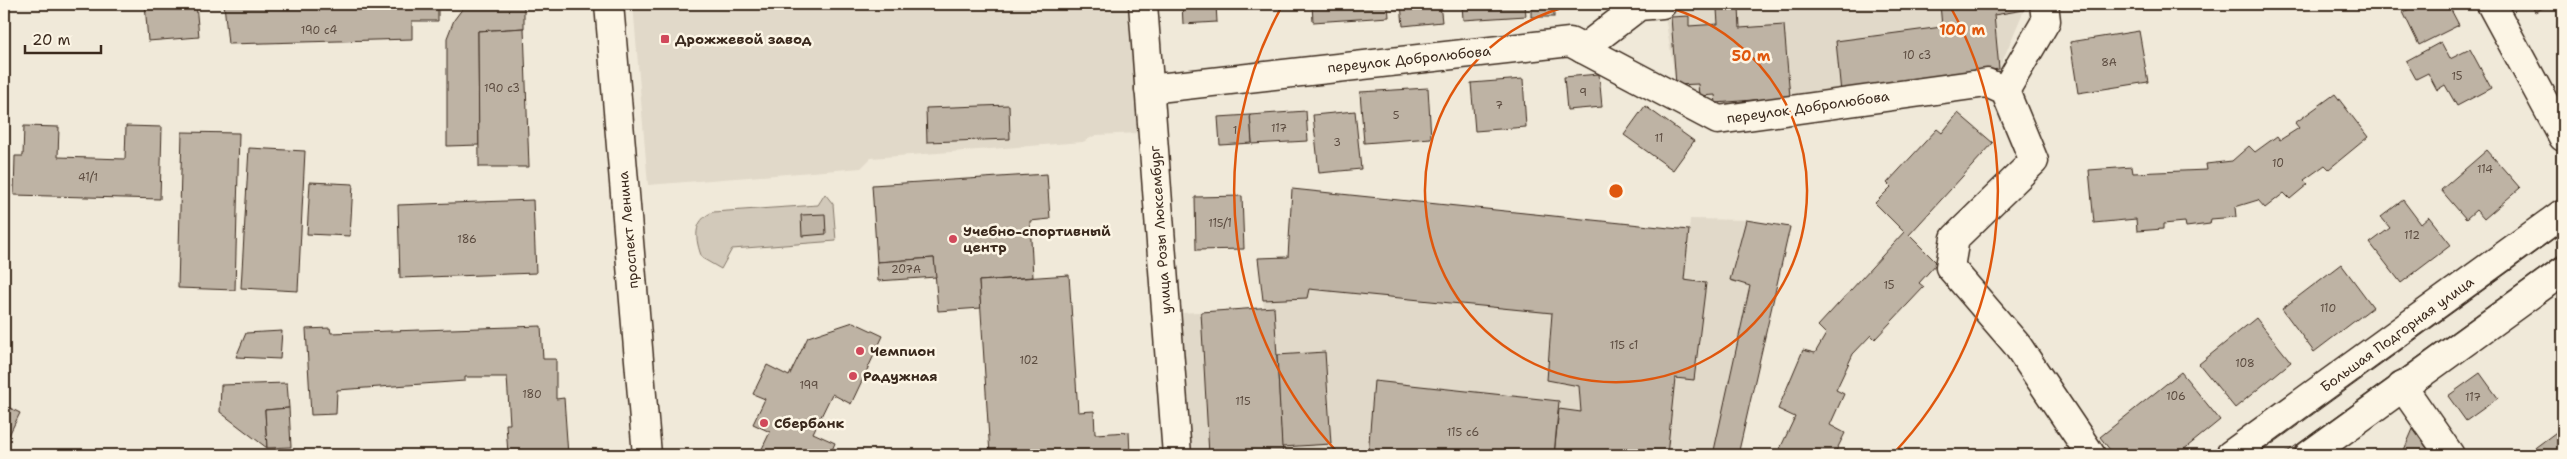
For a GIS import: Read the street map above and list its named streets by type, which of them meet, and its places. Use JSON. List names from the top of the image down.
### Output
{
  "streets": {
    "street": [
      "переулок Добролюбова",
      "проспект Ленина",
      "улица Розы Люксембург",
      "Большая Подгорная улица"
    ]
  },
  "crossings": [
    ["переулок Добролюбова", "улица Розы Люксембург"]
  ],
  "places": {
    "transit": ["Дрожжевой завод"],
    "other": [
      "Учебно-спортивный центр",
      "Чемпион",
      "Радужная",
      "Сбербанк"
    ]
  },
  "house_numbers": [
    "190 с4",
    "10 с3",
    "8А",
    "15",
    "190 с3",
    "9",
    "7",
    "5",
    "117",
    "1",
    "11",
    "3",
    "10",
    "114",
    "41/1",
    "115/1",
    "112",
    "186",
    "207А",
    "15",
    "110",
    "115 с1",
    "102",
    "108",
    "199",
    "180",
    "106",
    "117",
    "115",
    "115 с6"
  ],
  "scale_bar": "20 m",
  "rings": ["100 m", "50 m"]
}
